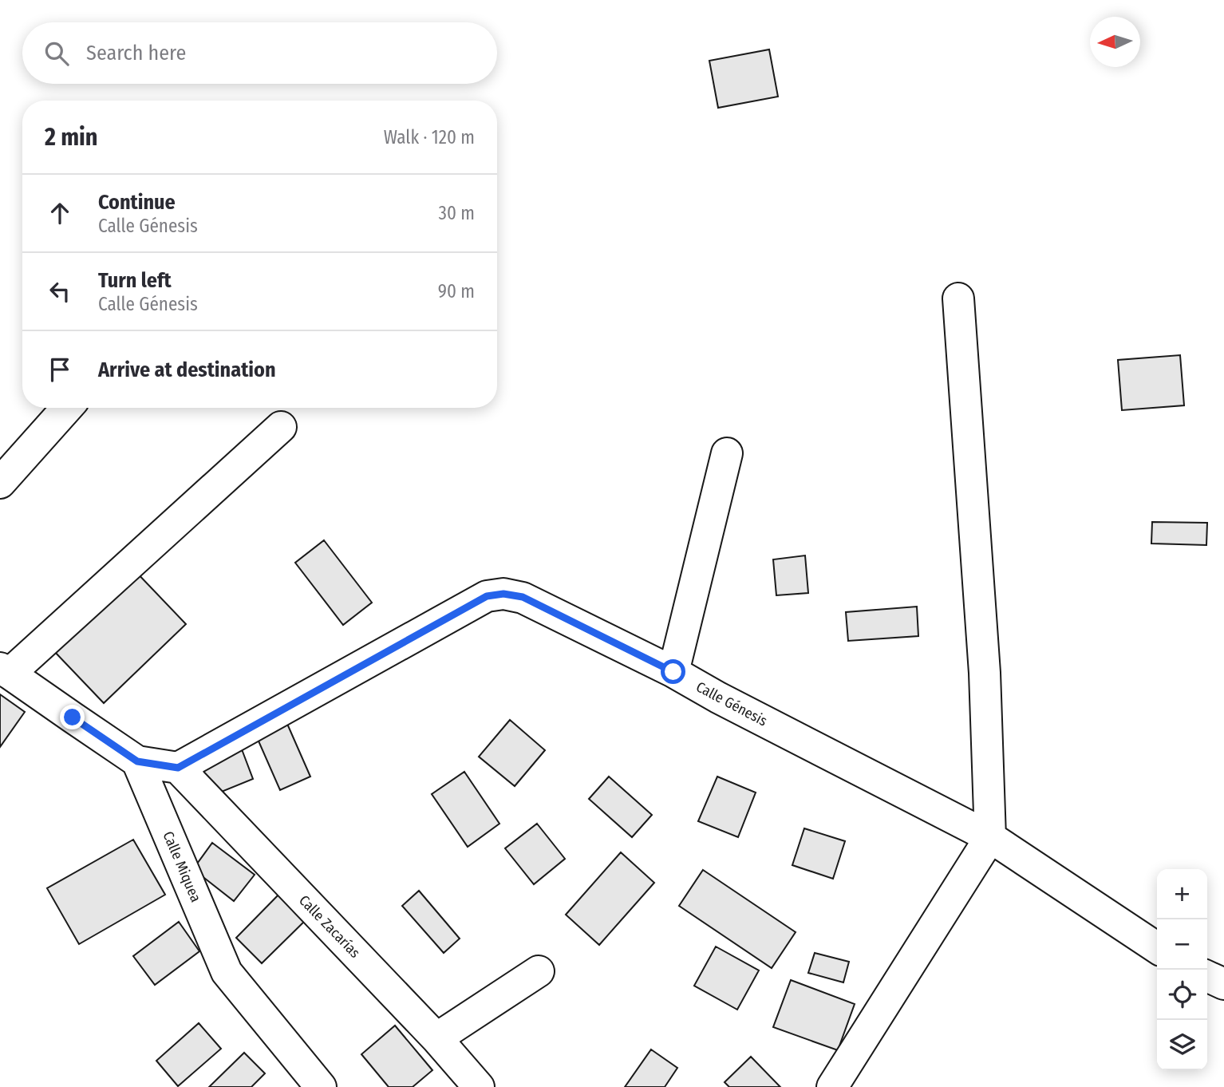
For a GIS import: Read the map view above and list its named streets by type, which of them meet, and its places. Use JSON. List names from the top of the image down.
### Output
{
  "streets": {
    "street": ["Calle Génesis", "Calle Miquea", "Calle Zacarías"]
  },
  "crossings": [
    ["Calle Génesis", "Calle Zacarías"]
  ],
  "north": "left",
  "page": {
    "search": "Search here",
    "heading": ["2 min", "Walk · 120 m"],
    "list": [
      ["Continue", "Calle Génesis", "30 m"],
      ["Turn left", "Calle Génesis", "90 m"],
      "Arrive at destination"
    ],
    "map_buttons": ["+", "−"]
  }
}
